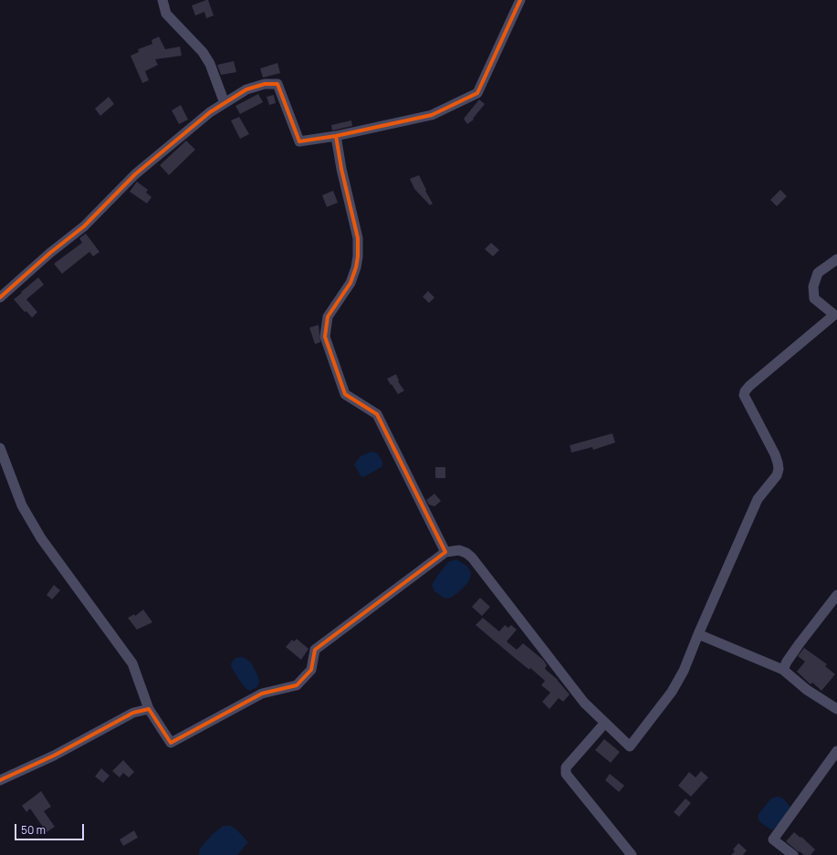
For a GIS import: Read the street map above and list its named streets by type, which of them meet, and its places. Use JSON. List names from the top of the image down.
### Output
{
  "scale_bar": "50 m"
}
